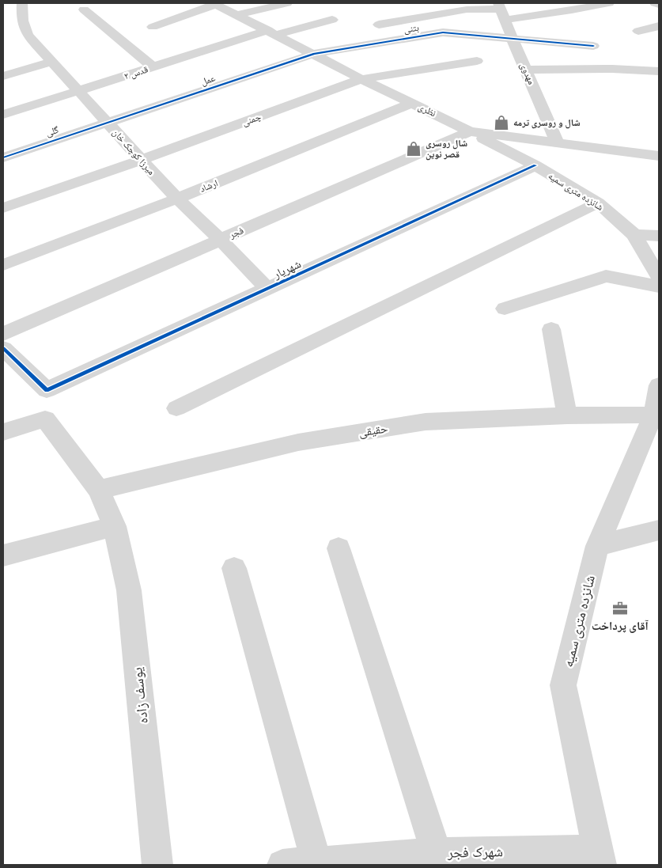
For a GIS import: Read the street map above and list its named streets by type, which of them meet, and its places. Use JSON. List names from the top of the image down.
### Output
{
  "streets": {
    "street": [
      "بتنی",
      "قدس ۲",
      "مهدوی",
      "عمل",
      "نظری",
      "چمنی",
      "گلی",
      "میرزا کوچک خان",
      "ارشاد",
      "شانزده متری سمیه",
      "فجر",
      "شهریار",
      "حقیقی",
      "یوسف زاده",
      "شهرک فجر"
    ]
  },
  "crossings": [
    ["بتنی", "مهدوی"],
    ["بتنی", "عمل"],
    ["بتنی", "نظری"],
    ["قدس ۲", "نظری"],
    ["قدس ۲", "میرزا کوچک خان"],
    ["مهدوی", "نظری"],
    ["عمل", "نظری"],
    ["عمل", "گلی"],
    ["عمل", "میرزا کوچک خان"],
    ["نظری", "چمنی"],
    ["نظری", "ارشاد"],
    ["نظری", "شانزده متری سمیه"],
    ["نظری", "فجر"],
    ["چمنی", "میرزا کوچک خان"],
    ["گلی", "میرزا کوچک خان"],
    ["میرزا کوچک خان", "ارشاد"],
    ["میرزا کوچک خان", "فجر"],
    ["میرزا کوچک خان", "شهریار"],
    ["شانزده متری سمیه", "فجر"],
    ["شانزده متری سمیه", "شهریار"],
    ["شانزده متری سمیه", "حقیقی"],
    ["شانزده متری سمیه", "شهرک فجر"],
    ["حقیقی", "یوسف زاده"]
  ],
  "places": {
    "shop": ["شال و روسری ترمه", "شال روسری قصر نوین"],
    "office": ["آقای پرداخت"]
  }
}
